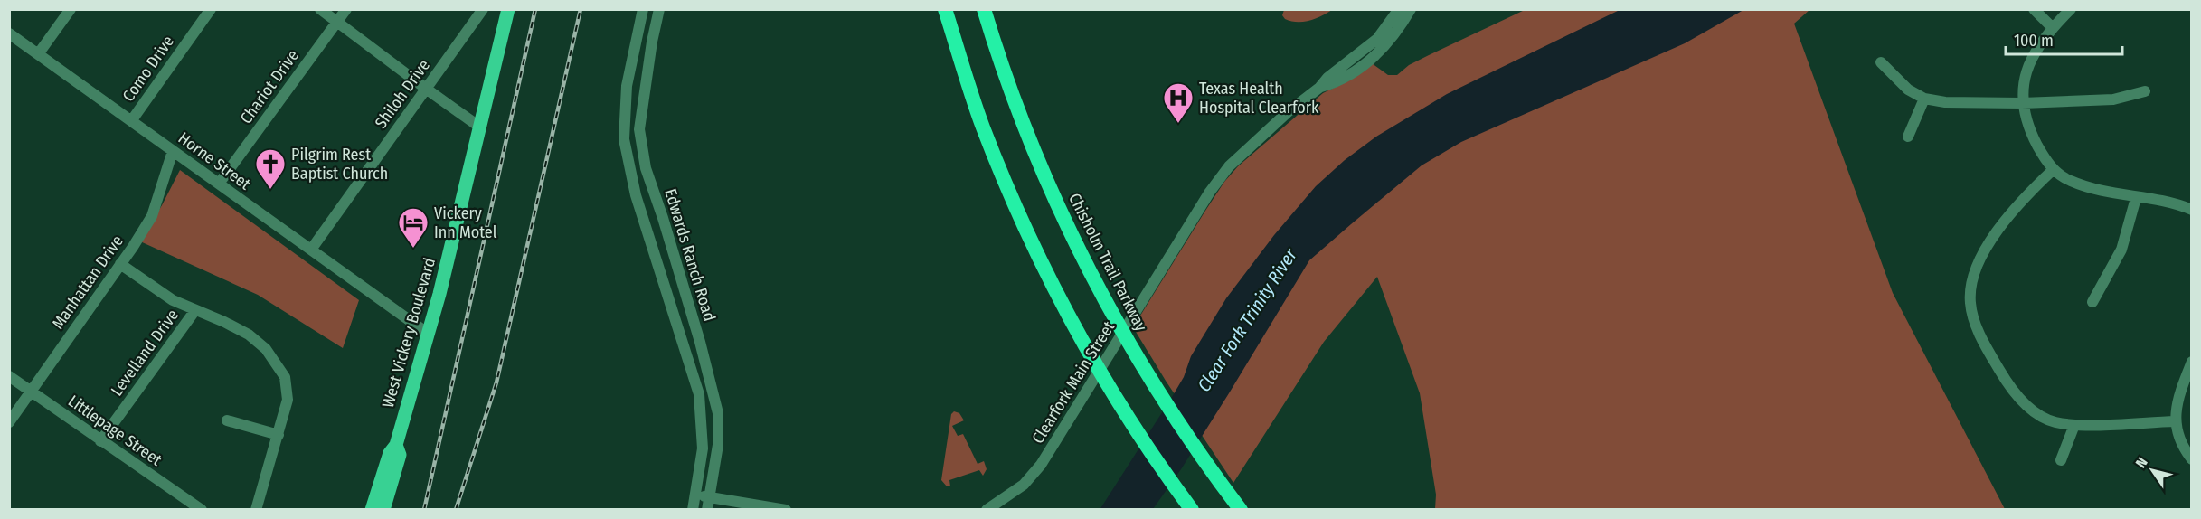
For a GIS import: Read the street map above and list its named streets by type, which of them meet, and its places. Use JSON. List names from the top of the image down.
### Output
{
  "streets": {
    "highway": ["Chisholm Trail Parkway"],
    "main road": ["West Vickery Boulevard"],
    "street": [
      "Como Drive",
      "Chariot Drive",
      "Shiloh Drive",
      "Horne Street",
      "Edwards Ranch Road",
      "Manhattan Drive",
      "Levelland Drive",
      "Clearfork Main Street",
      "Littlepage Street"
    ]
  },
  "crossings": [
    ["Como Drive", "Horne Street"],
    ["Chariot Drive", "Horne Street"],
    ["Shiloh Drive", "Horne Street"],
    ["Horne Street", "Manhattan Drive"],
    ["Horne Street", "West Vickery Boulevard"],
    ["Manhattan Drive", "Littlepage Street"],
    ["Levelland Drive", "Littlepage Street"]
  ],
  "water": ["Clear Fork Trinity River"],
  "places": {
    "hospital": ["Texas Health Hospital Clearfork"],
    "church": ["Pilgrim Rest Baptist Church"],
    "hotel": ["Vickery Inn Motel"]
  },
  "scale_bar": "100 m",
  "north": "top left"
}
